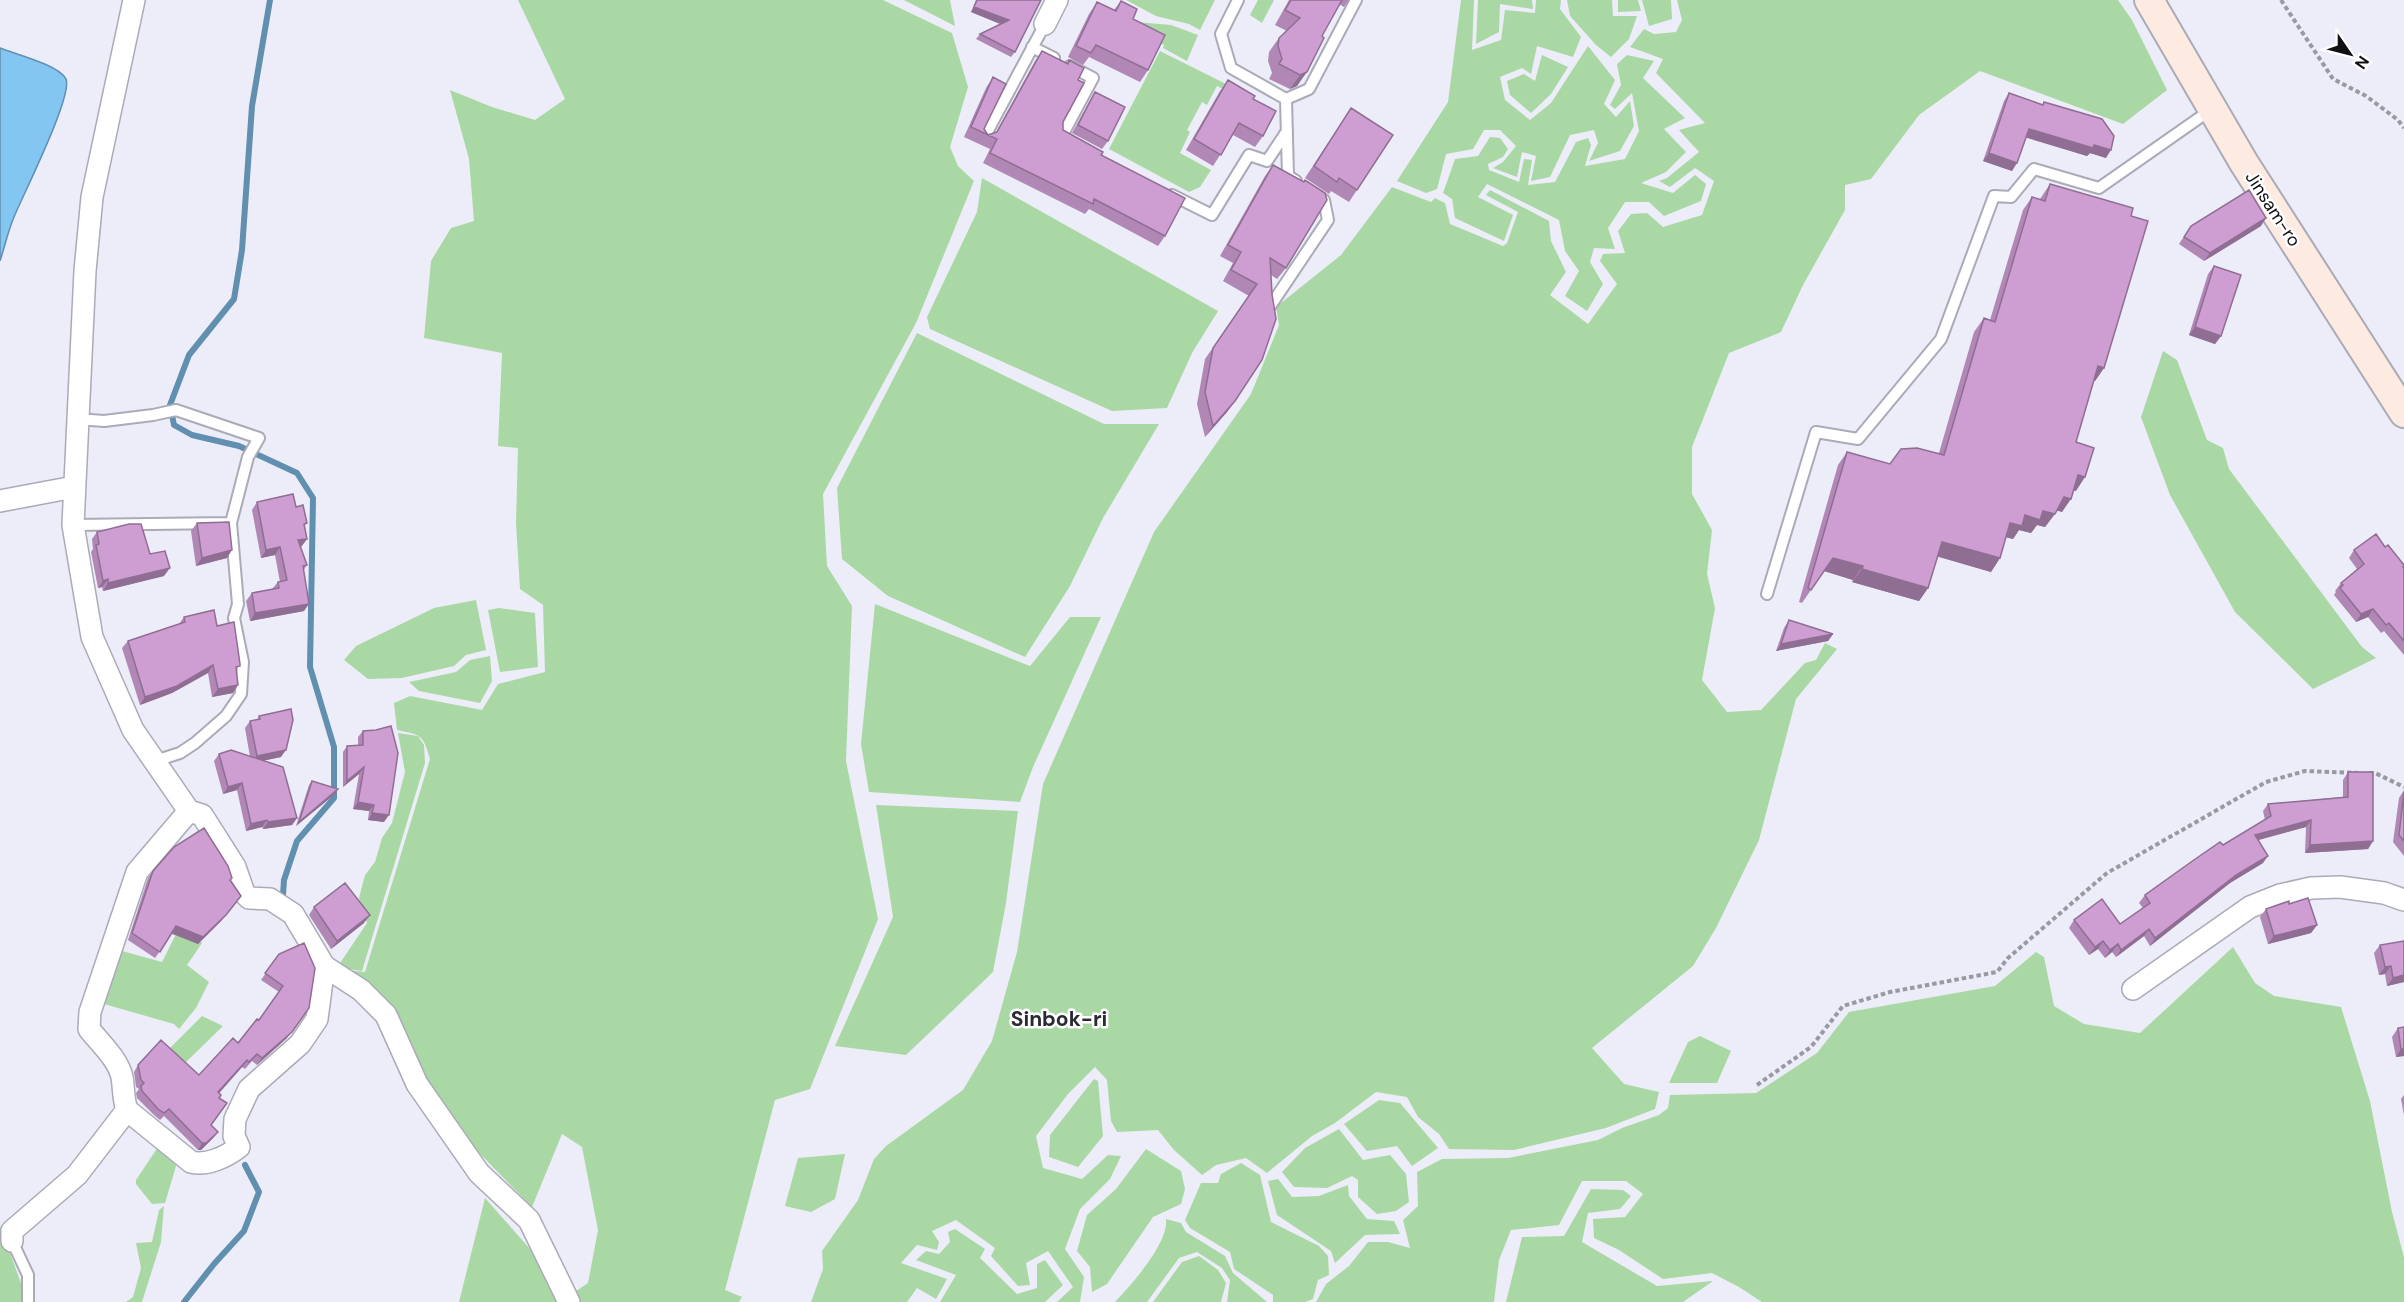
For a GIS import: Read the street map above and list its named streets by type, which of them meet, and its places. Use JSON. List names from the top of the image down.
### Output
{
  "streets": {
    "street": ["Jinsam-ro"]
  },
  "districts": ["Sinbok-ri"],
  "north": "bottom right"
}
